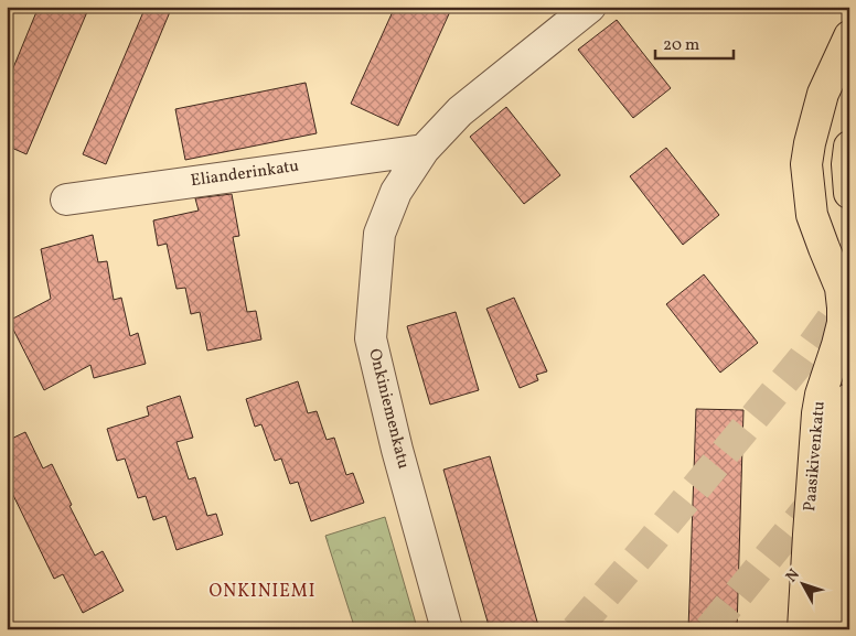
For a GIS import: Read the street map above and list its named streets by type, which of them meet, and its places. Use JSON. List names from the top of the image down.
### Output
{
  "streets": {
    "main road": ["Paasikivenkatu"],
    "street": ["Elianderinkatu", "Onkiniemenkatu"]
  },
  "crossings": [
    ["Elianderinkatu", "Onkiniemenkatu"]
  ],
  "districts": ["ONKINIEMI"],
  "scale_bar": "20 m",
  "north": "top left"
}
